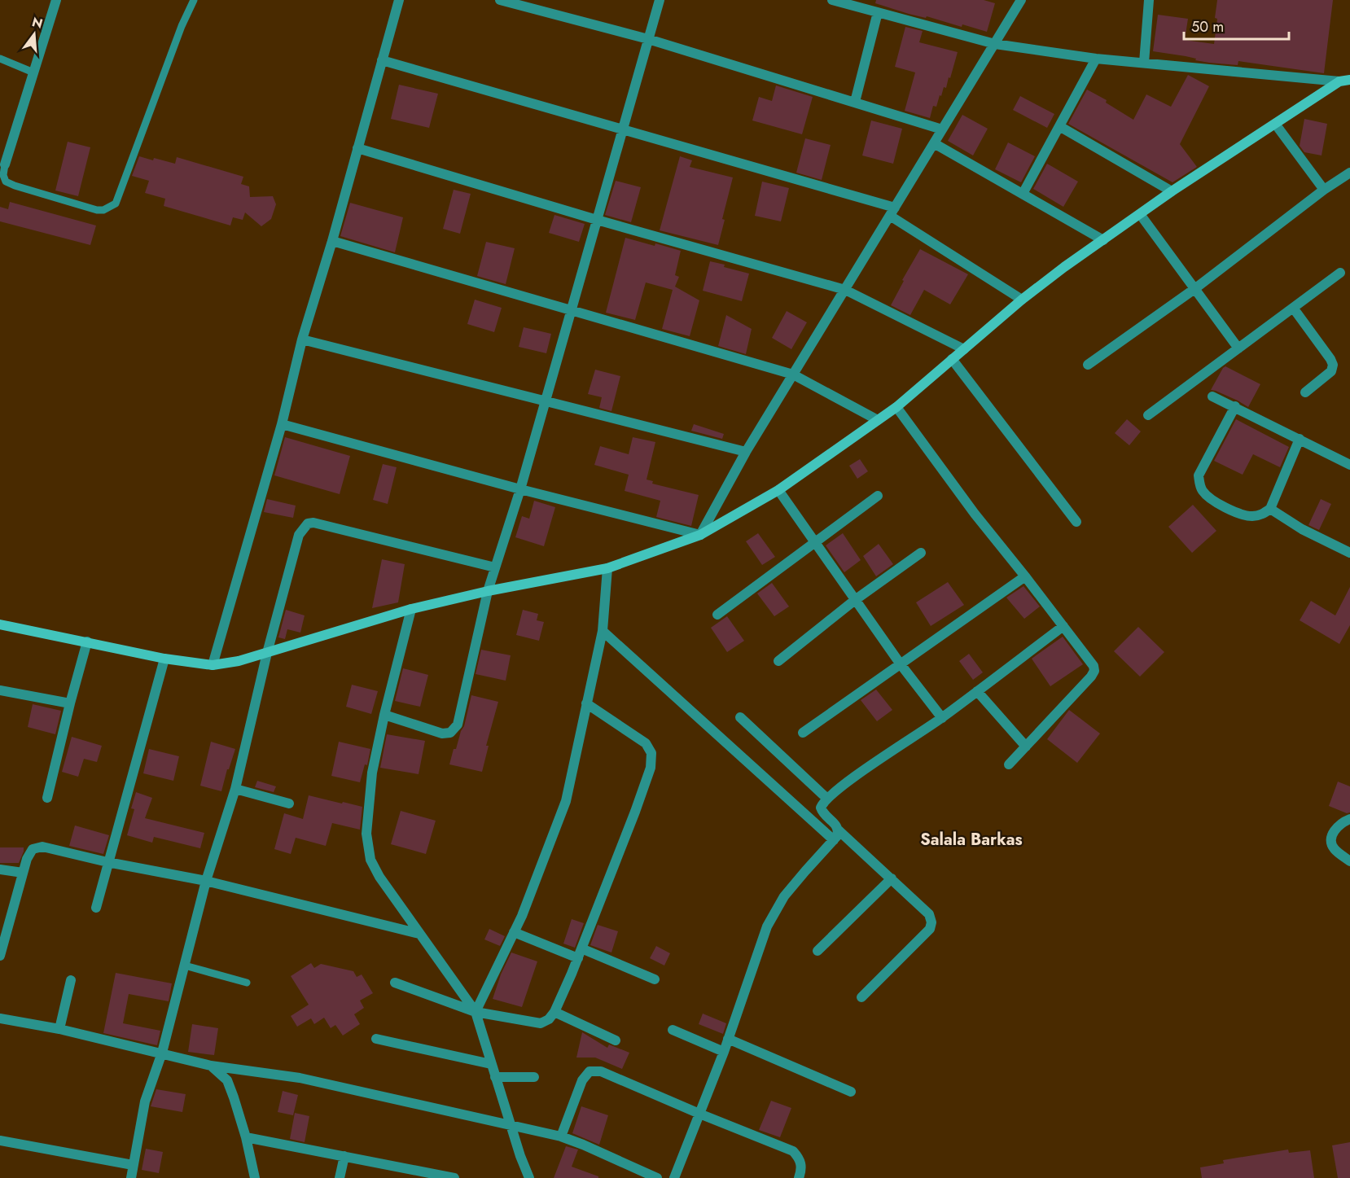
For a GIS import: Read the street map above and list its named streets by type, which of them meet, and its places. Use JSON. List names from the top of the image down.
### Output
{
  "districts": ["Salala Barkas"],
  "scale_bar": "50 m",
  "north": "top"
}
